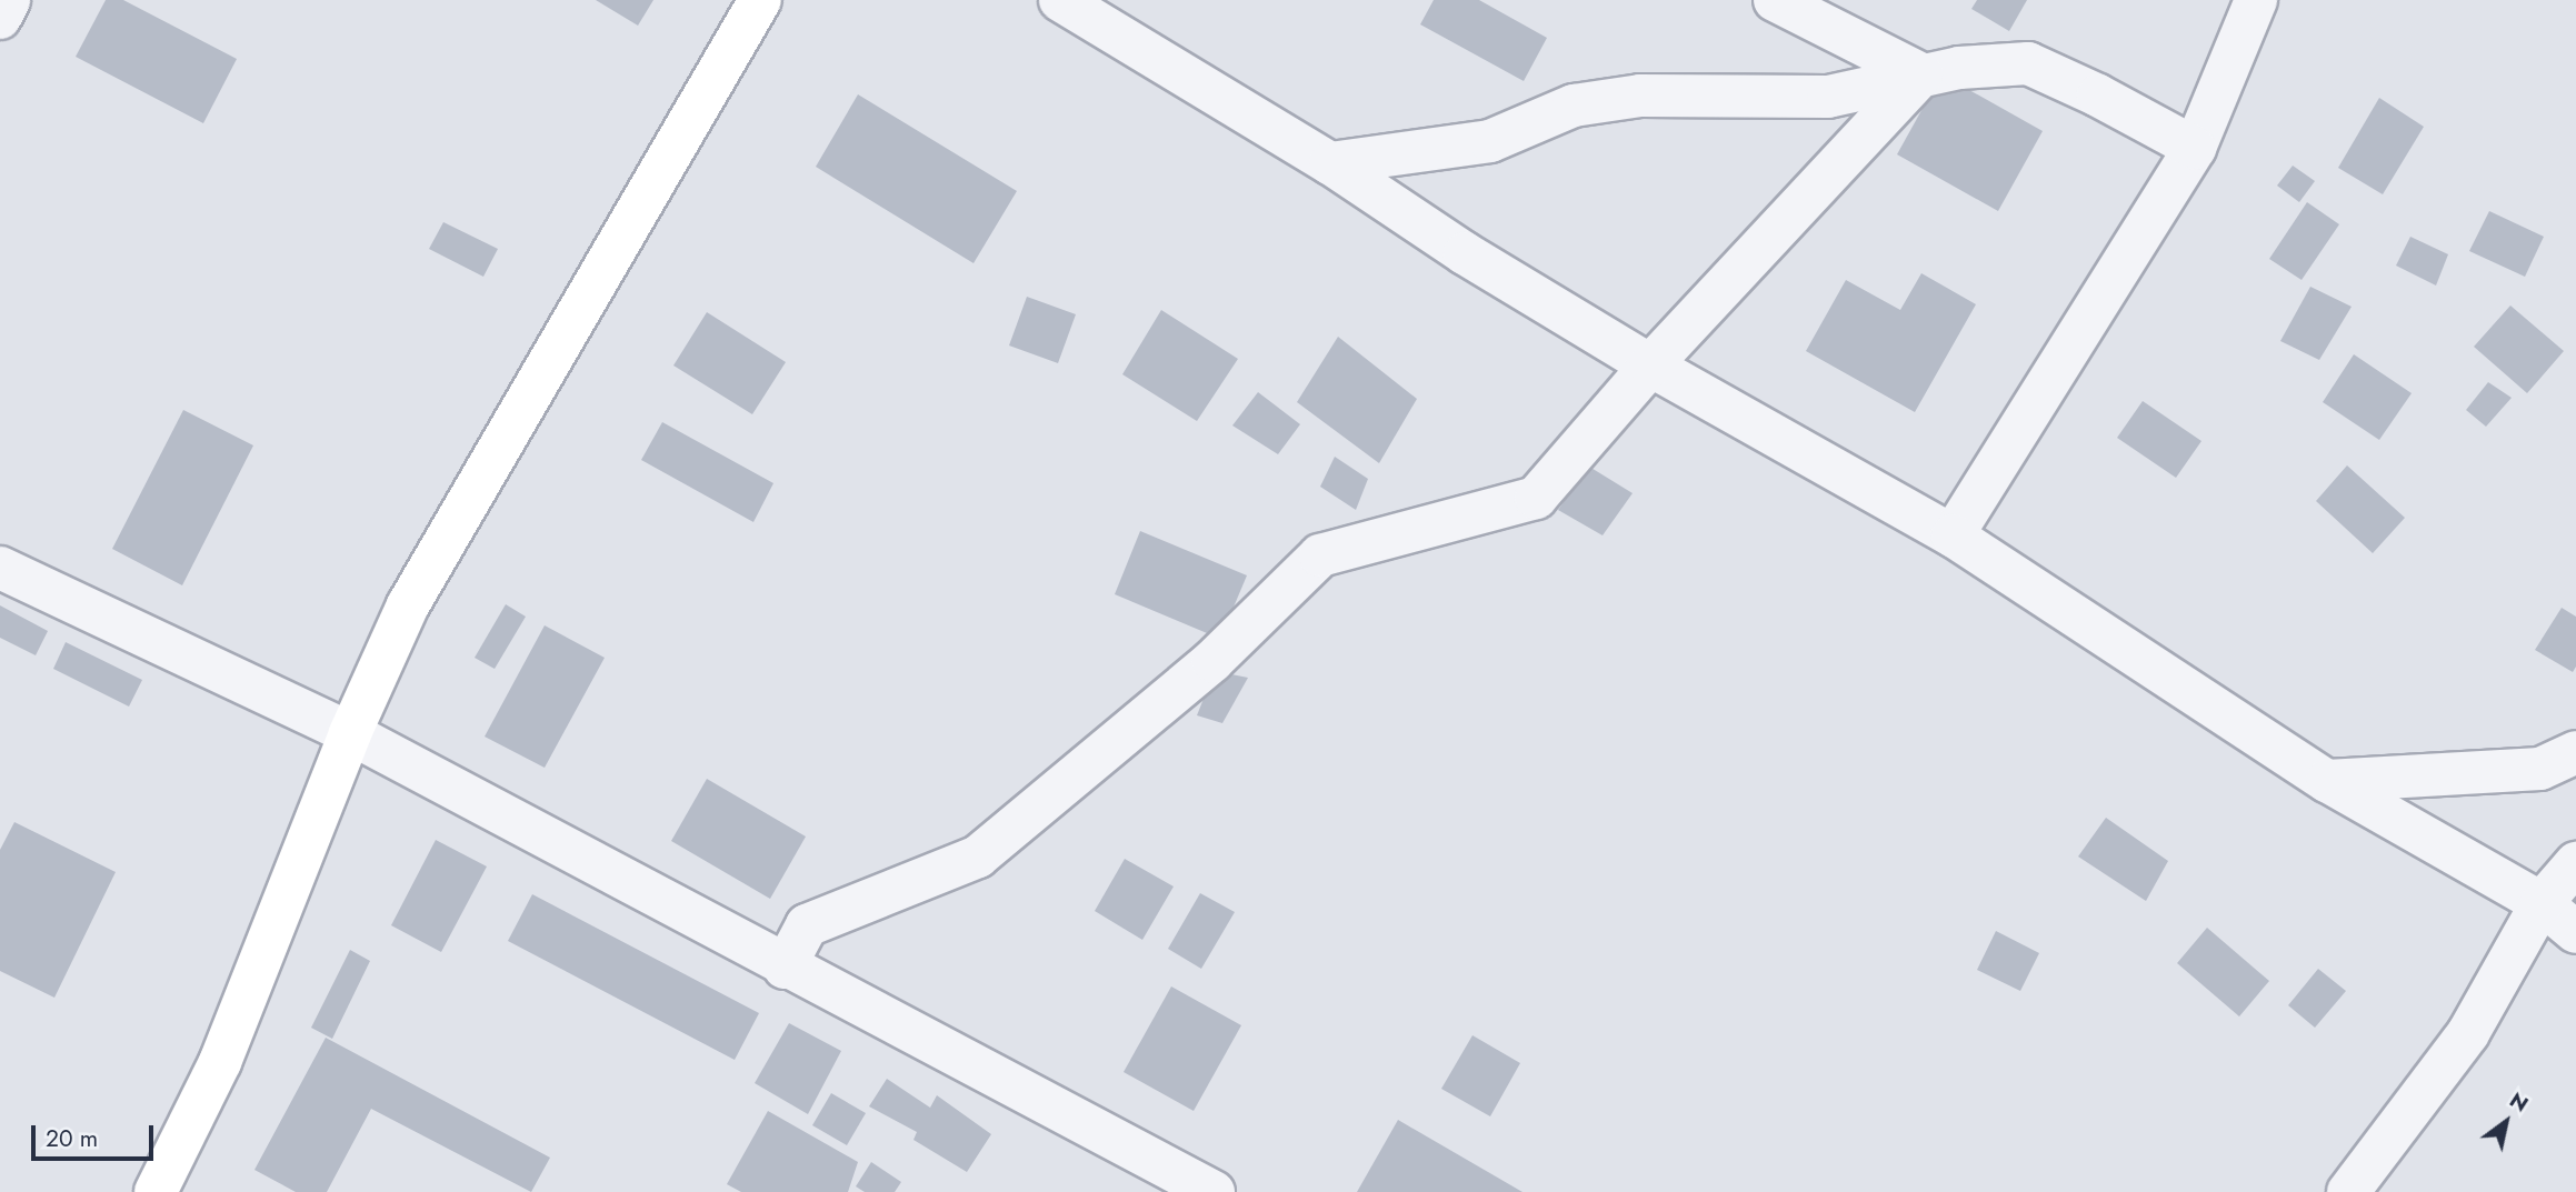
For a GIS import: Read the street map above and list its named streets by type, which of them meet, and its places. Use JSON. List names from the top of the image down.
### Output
{
  "scale_bar": "20 m",
  "north": "top right"
}
